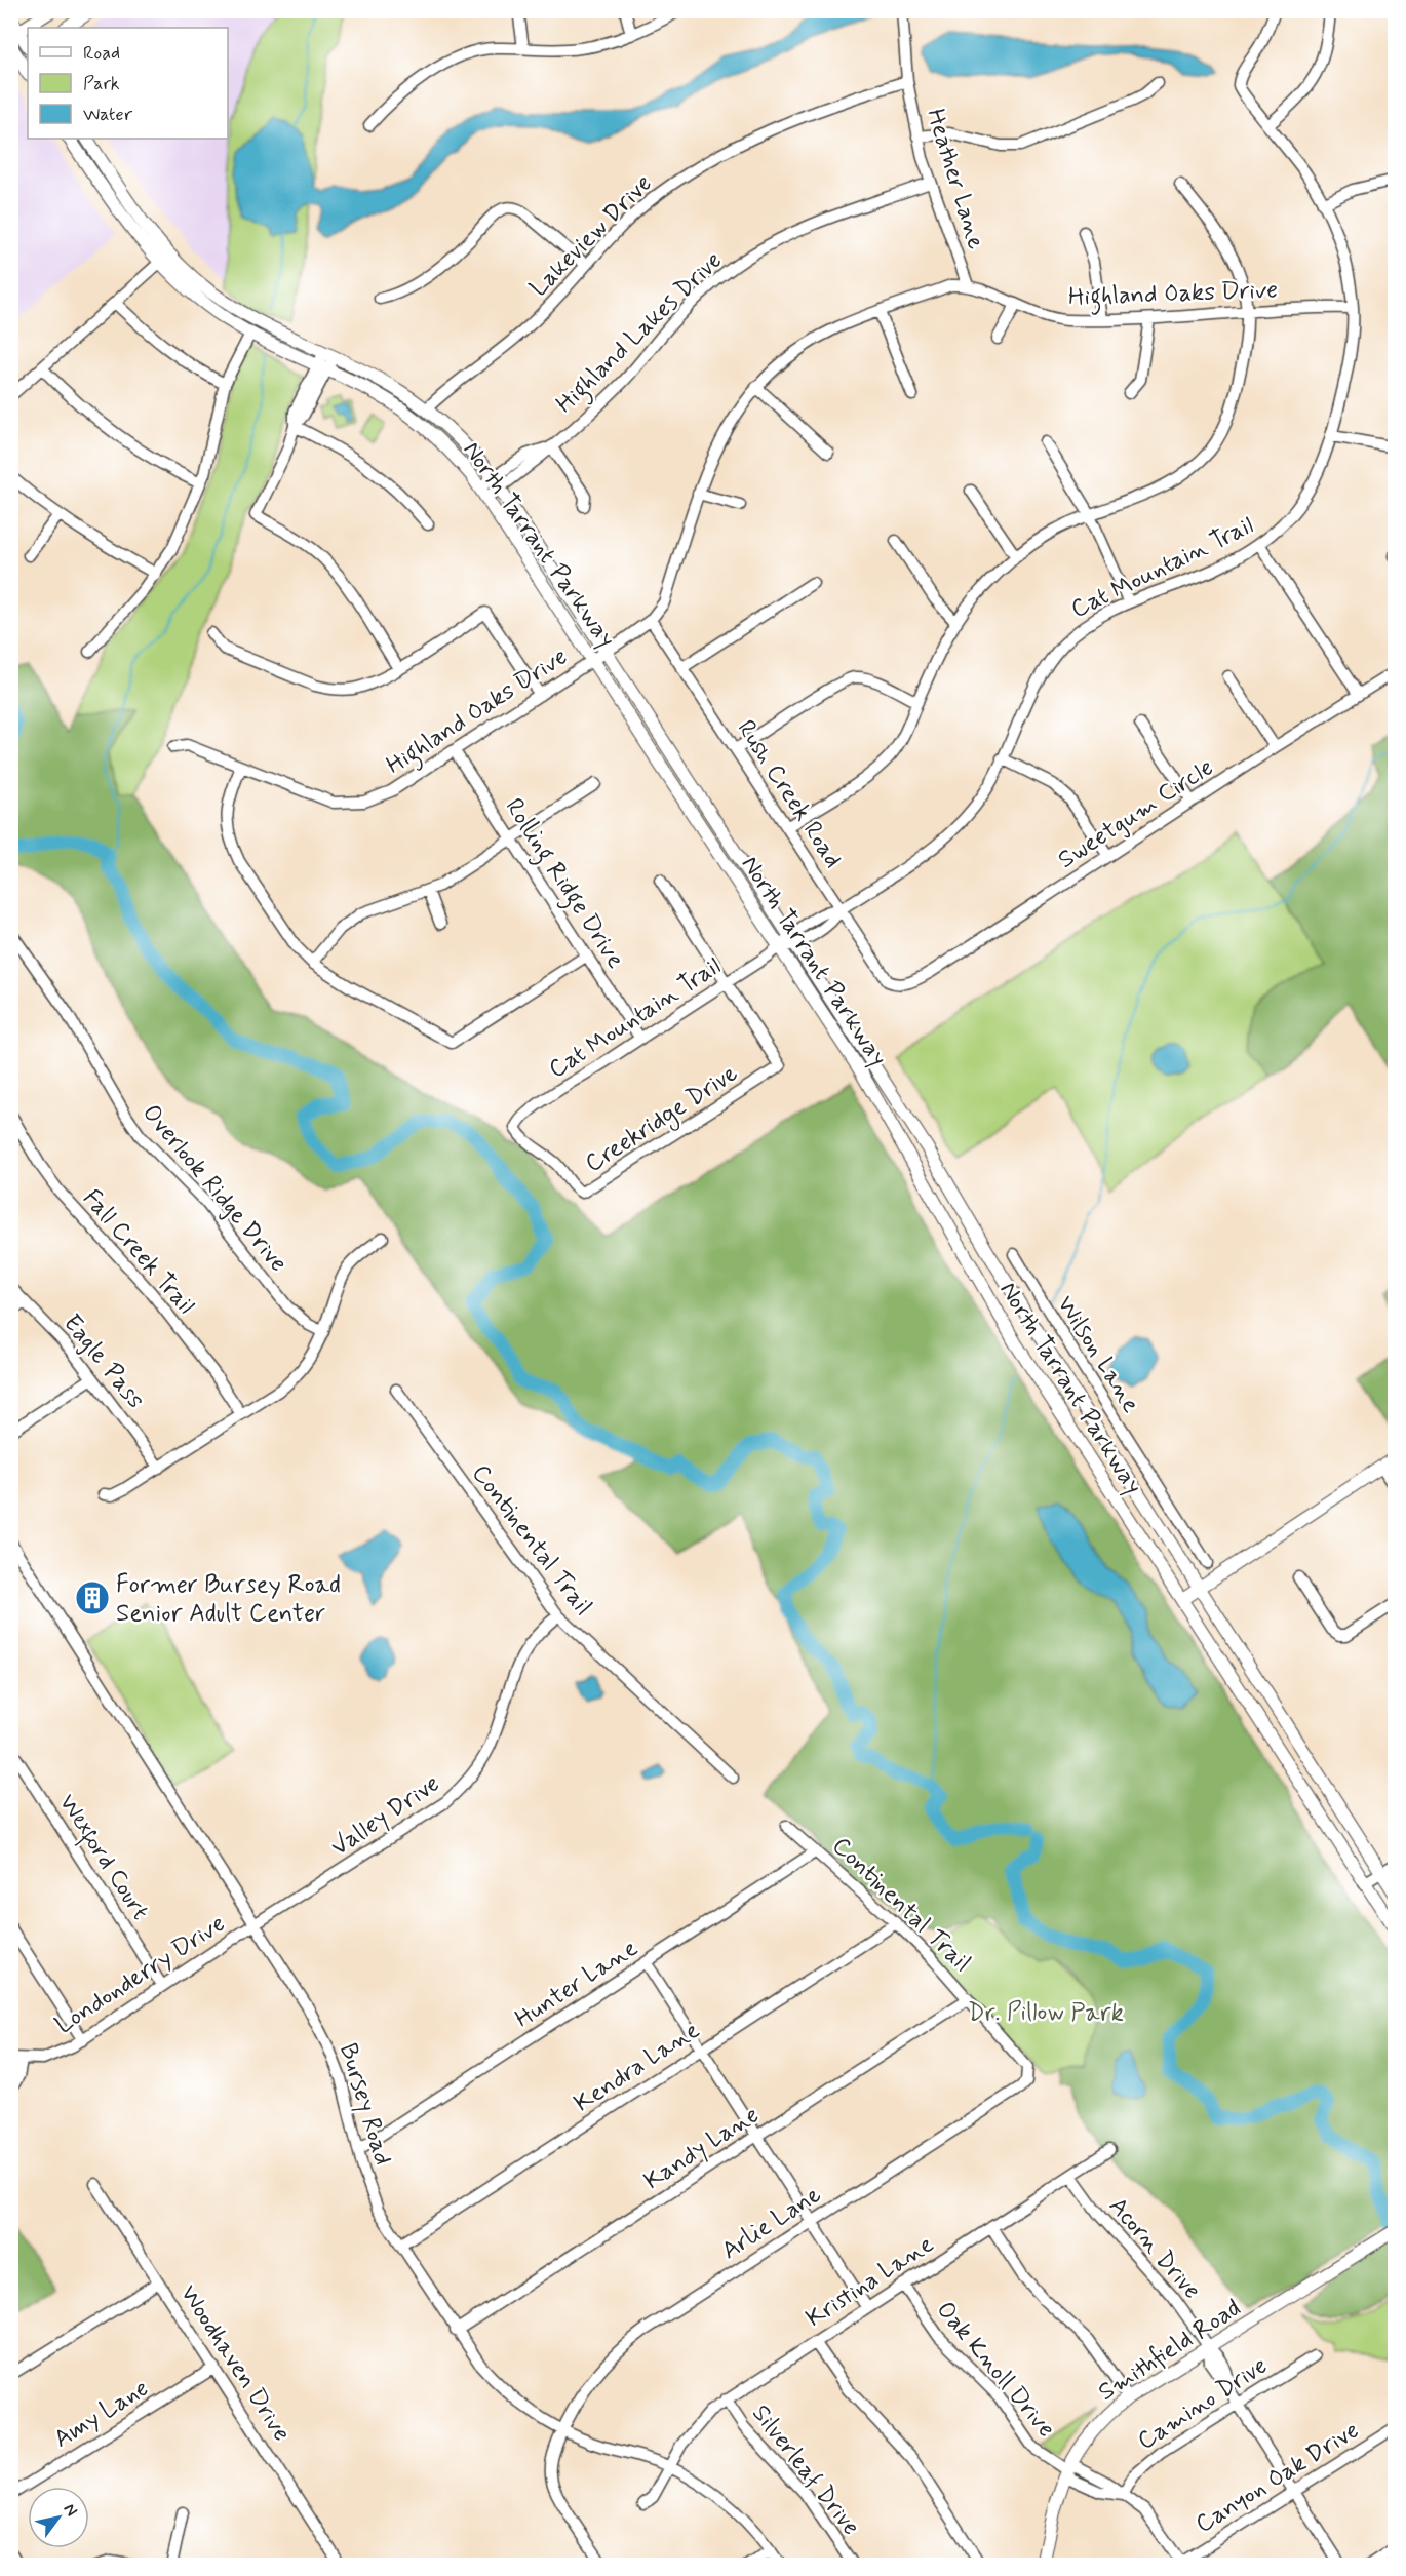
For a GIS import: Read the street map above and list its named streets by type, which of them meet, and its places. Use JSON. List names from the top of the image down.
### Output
{
  "streets": {
    "main road": ["North Tarrant Parkway", "Smithfield Road"],
    "street": [
      "Heather Lane",
      "Lakeview Drive",
      "Highland Oaks Drive",
      "Highland Lakes Drive",
      "Cat Mountain Trail",
      "Rush Creek Road",
      "Sweetgum Circle",
      "Rolling Ridge Drive",
      "Creekridge Drive",
      "Overlook Ridge Drive",
      "Fall Creek Trail",
      "Wilson Lane",
      "Eagle Pass",
      "Continental Trail",
      "Valley Drive",
      "Wexford Court",
      "Londonderry Drive",
      "Hunter Lane",
      "Kendra Lane",
      "Bursey Road",
      "Kandy Lane",
      "Arlie Lane",
      "Acorn Drive",
      "Kristina Lane",
      "Woodhaven Drive",
      "Oak Knoll Drive",
      "Camino Drive",
      "Amy Lane",
      "Silverleaf Drive",
      "Canyon Oak Drive"
    ]
  },
  "crossings": [
    ["Heather Lane", "Lakeview Drive"],
    ["Heather Lane", "Highland Oaks Drive"],
    ["Heather Lane", "Highland Lakes Drive"],
    ["Lakeview Drive", "North Tarrant Parkway"],
    ["Highland Oaks Drive", "North Tarrant Parkway"],
    ["Highland Oaks Drive", "Cat Mountain Trail"],
    ["Highland Oaks Drive", "Rush Creek Road"],
    ["Highland Oaks Drive", "Rolling Ridge Drive"],
    ["Highland Lakes Drive", "North Tarrant Parkway"],
    ["North Tarrant Parkway", "Cat Mountain Trail"],
    ["Cat Mountain Trail", "Rush Creek Road"],
    ["Cat Mountain Trail", "Rolling Ridge Drive"],
    ["Cat Mountain Trail", "Creekridge Drive"],
    ["Rush Creek Road", "Sweetgum Circle"],
    ["Continental Trail", "Valley Drive"],
    ["Continental Trail", "Hunter Lane"],
    ["Continental Trail", "Kendra Lane"],
    ["Continental Trail", "Kandy Lane"],
    ["Continental Trail", "Arlie Lane"],
    ["Valley Drive", "Londonderry Drive"],
    ["Valley Drive", "Bursey Road"],
    ["Wexford Court", "Londonderry Drive"],
    ["Londonderry Drive", "Bursey Road"],
    ["Hunter Lane", "Bursey Road"],
    ["Kendra Lane", "Bursey Road"],
    ["Bursey Road", "Kandy Lane"],
    ["Bursey Road", "Arlie Lane"],
    ["Bursey Road", "Kristina Lane"],
    ["Acorn Drive", "Kristina Lane"],
    ["Acorn Drive", "Smithfield Road"],
    ["Acorn Drive", "Camino Drive"],
    ["Acorn Drive", "Canyon Oak Drive"],
    ["Kristina Lane", "Oak Knoll Drive"],
    ["Kristina Lane", "Silverleaf Drive"],
    ["Smithfield Road", "Oak Knoll Drive"],
    ["Woodhaven Drive", "Amy Lane"],
    ["Oak Knoll Drive", "Camino Drive"],
    ["Oak Knoll Drive", "Canyon Oak Drive"]
  ],
  "parks": ["Dr. Pillow Park"],
  "places": {
    "building": ["Former Bursey Road Senior Adult Center"]
  },
  "legend": ["Road", "Park", "Water"],
  "north": "top right"
}
